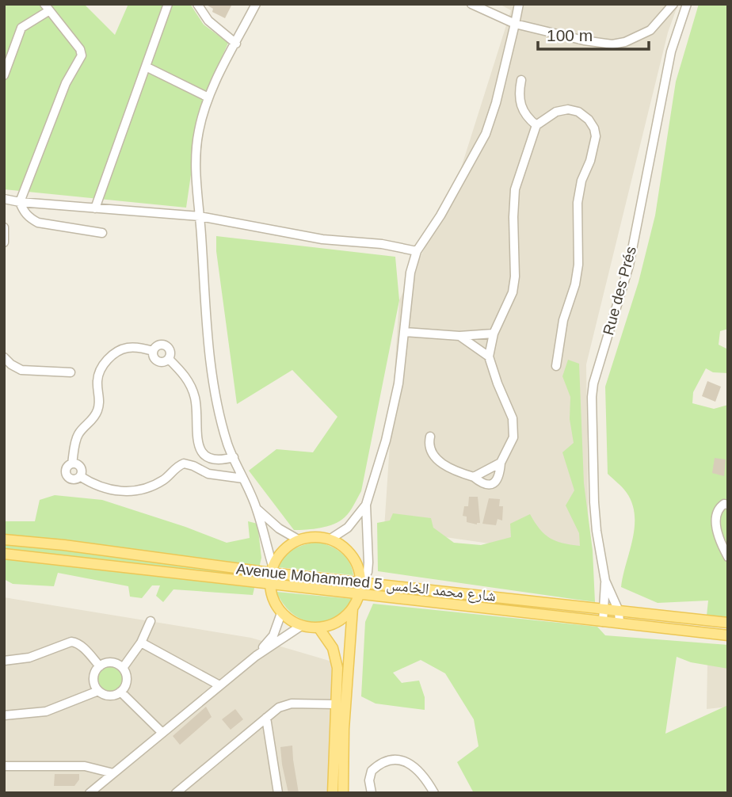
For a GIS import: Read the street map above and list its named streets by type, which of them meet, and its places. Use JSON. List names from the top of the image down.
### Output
{
  "streets": {
    "main road": ["Avenue Mohammed 5 شارع محمد الخامس"],
    "street": ["Rue des Prés"]
  },
  "crossings": [
    ["Rue des Prés", "Avenue Mohammed 5 شارع محمد الخامس"]
  ],
  "scale_bar": "100 m"
}
